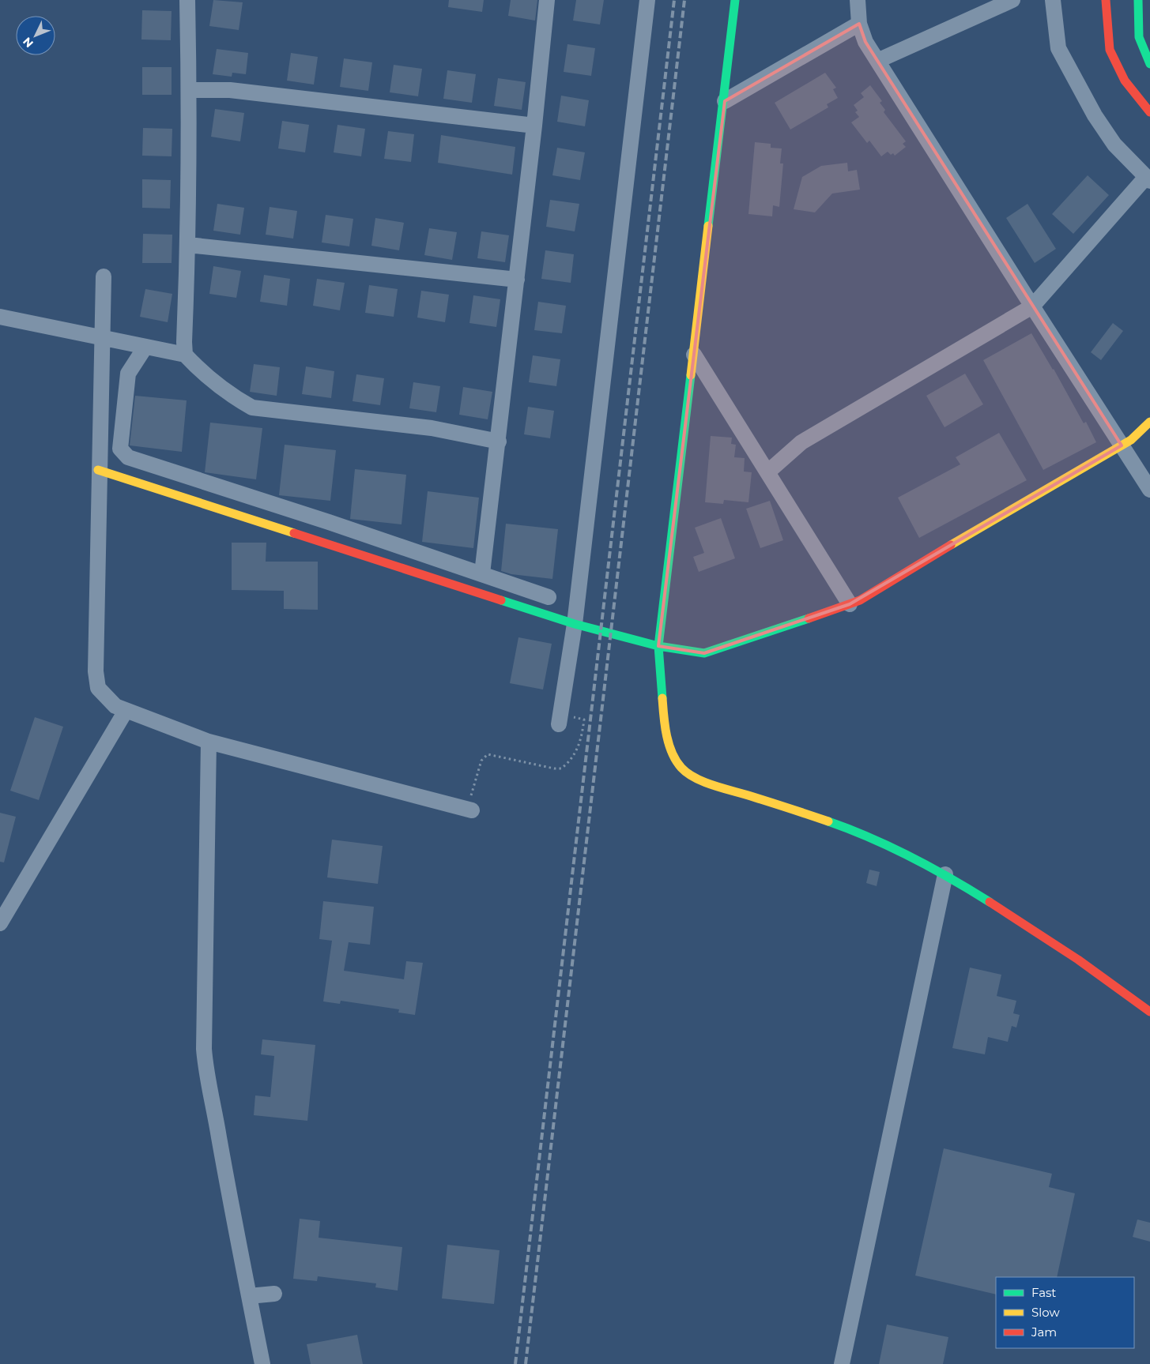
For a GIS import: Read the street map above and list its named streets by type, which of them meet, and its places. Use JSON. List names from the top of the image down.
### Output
{
  "legend": ["Fast", "Slow", "Jam"],
  "north": "bottom left"
}
